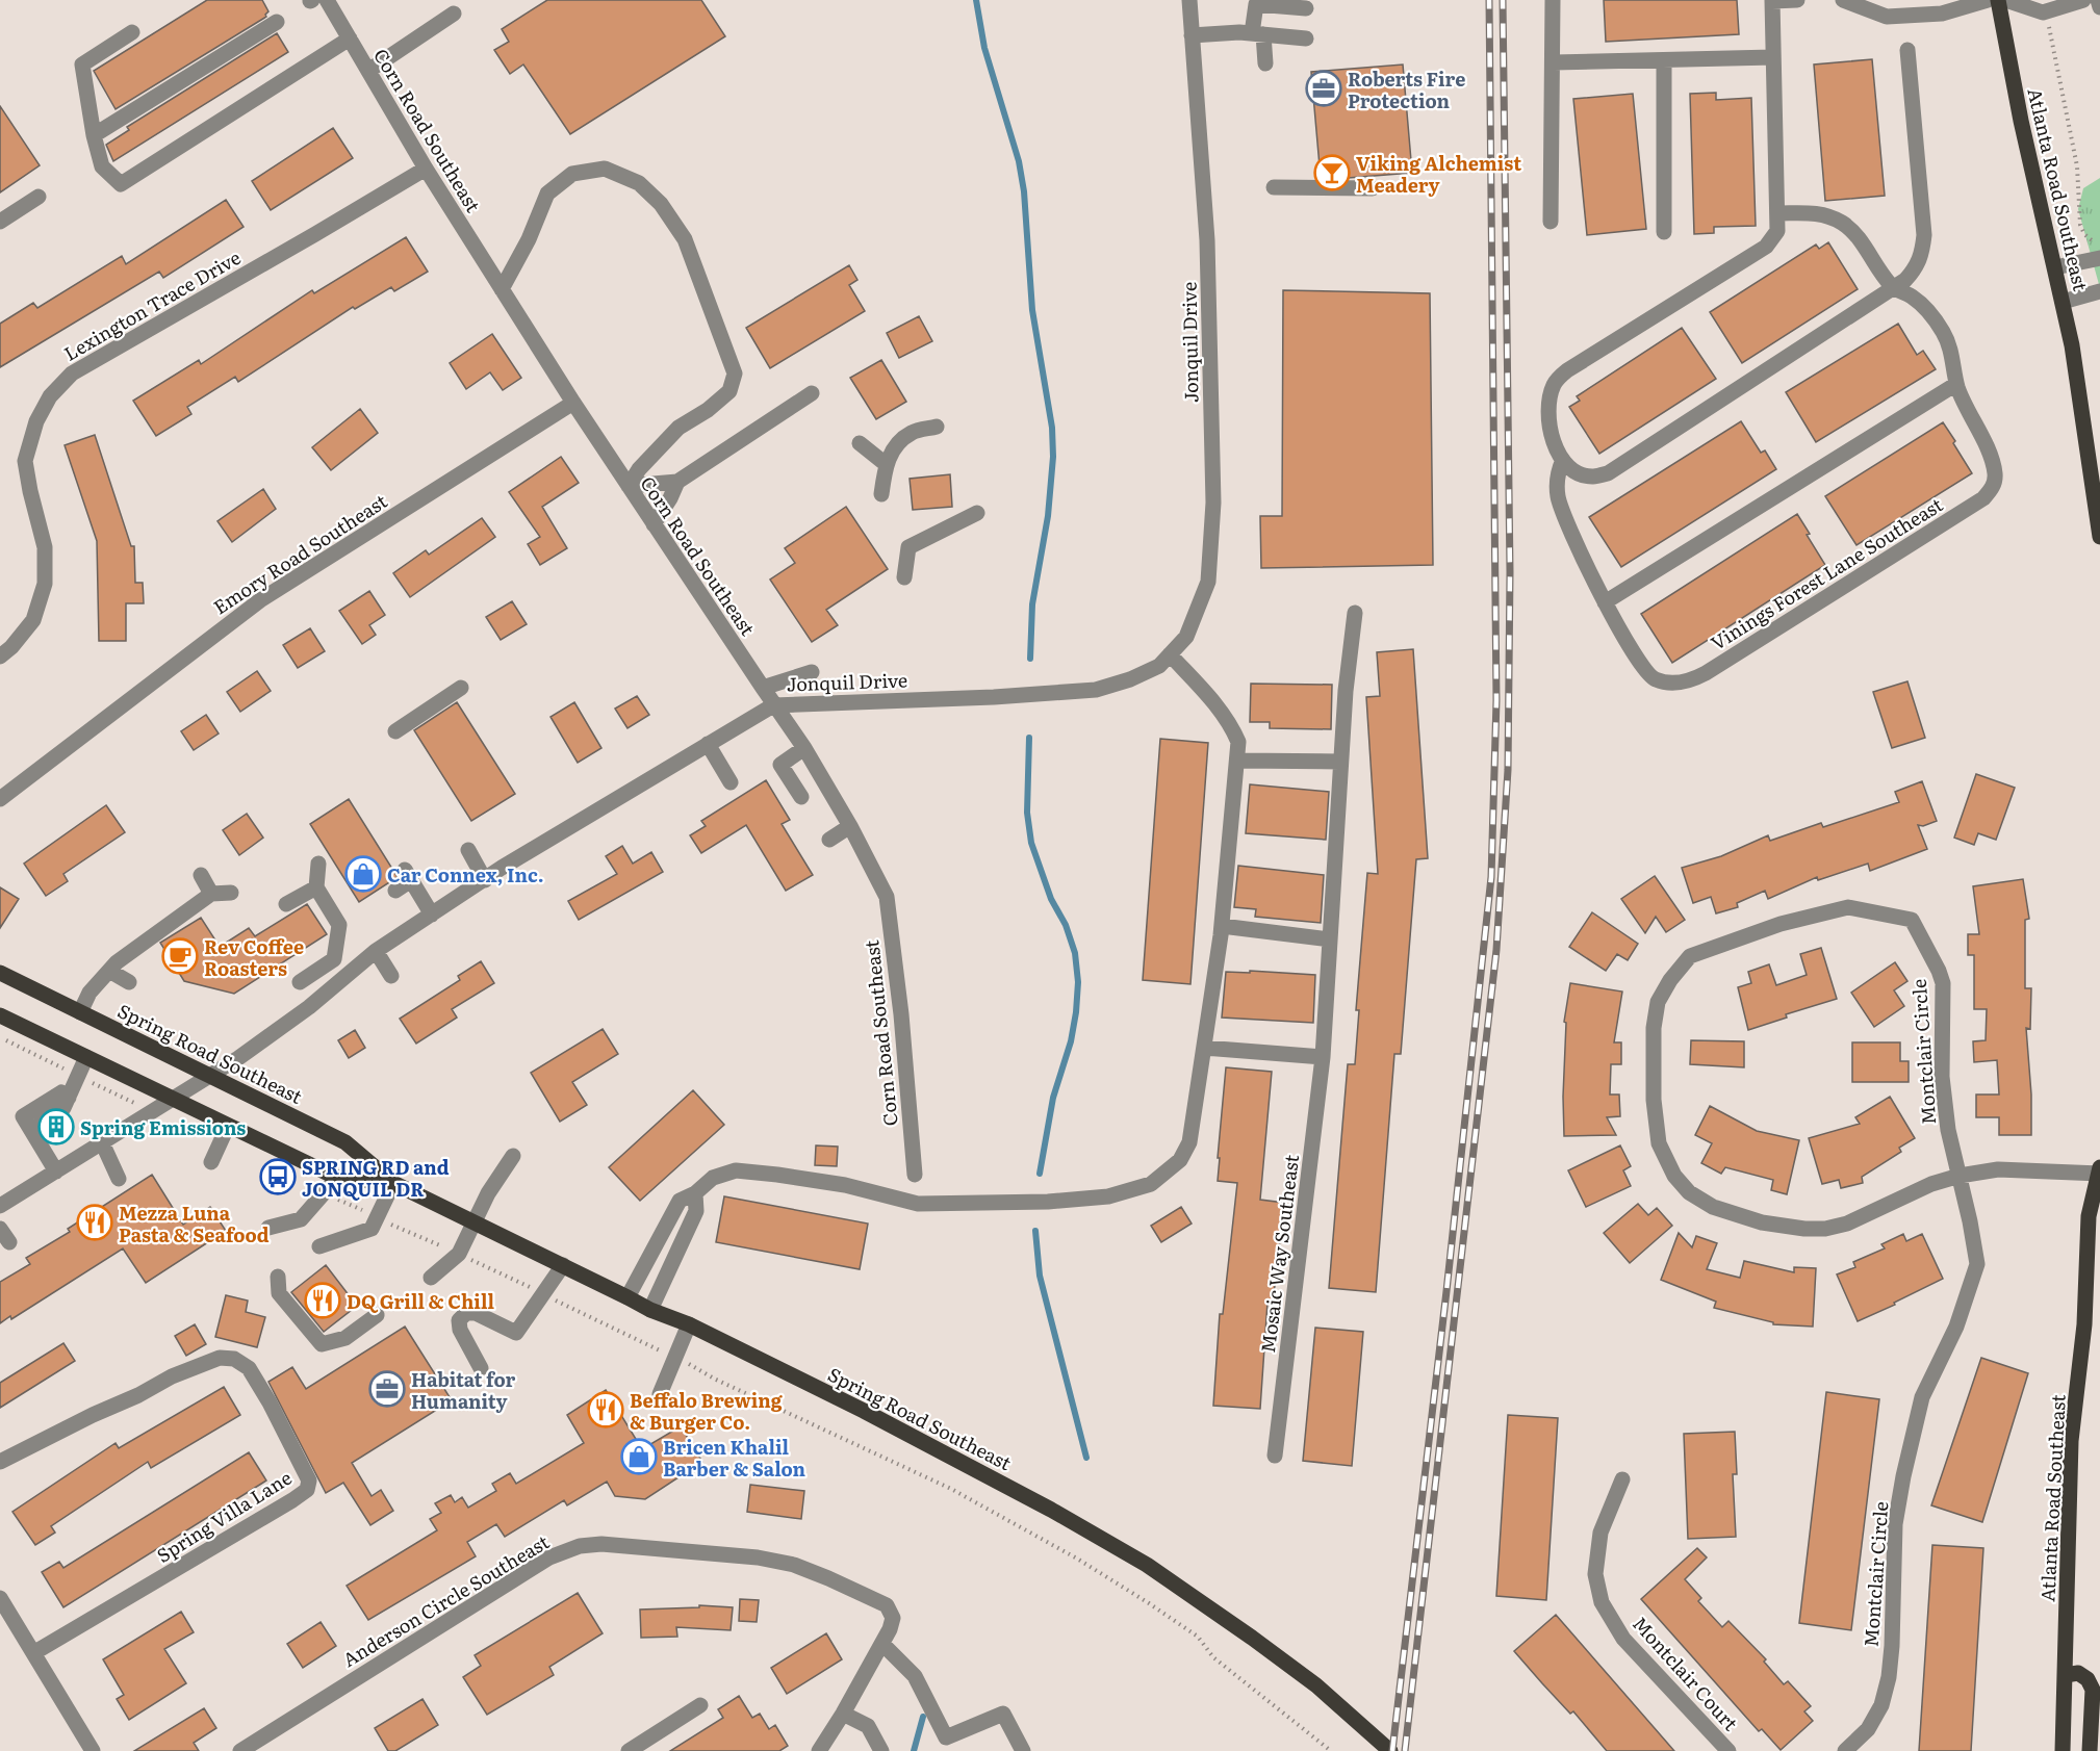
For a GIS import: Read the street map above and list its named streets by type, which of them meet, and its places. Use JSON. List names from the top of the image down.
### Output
{
  "streets": {
    "main road": ["Atlanta Road Southeast", "Spring Road Southeast"],
    "street": [
      "Corn Road Southeast",
      "Lexington Trace Drive",
      "Jonquil Drive",
      "Emory Road Southeast",
      "Vinings Forest Lane Southeast",
      "Montclair Circle",
      "Mosaic Way Southeast",
      "Spring Villa Lane",
      "Anderson Circle Southeast",
      "Montclair Court"
    ]
  },
  "crossings": [
    ["Corn Road Southeast", "Lexington Trace Drive"],
    ["Corn Road Southeast", "Jonquil Drive"],
    ["Corn Road Southeast", "Emory Road Southeast"],
    ["Atlanta Road Southeast", "Montclair Circle"],
    ["Jonquil Drive", "Spring Road Southeast"]
  ],
  "places": {
    "office": ["Roberts Fire Protection", "Habitat for Humanity"],
    "bar": ["Viking Alchemist Meadery"],
    "shop": ["Car Connex, Inc.", "Bricen Khalil Barber & Salon"],
    "cafe": ["Rev Coffee Roasters"],
    "building": ["Spring Emissions"],
    "bus stop": ["SPRING RD and JONQUIL DR"],
    "restaurant": ["Mezza Luna Pasta & Seafood", "DQ Grill & Chill", "Beffalo Brewing & Burger Co."]
  }
}
